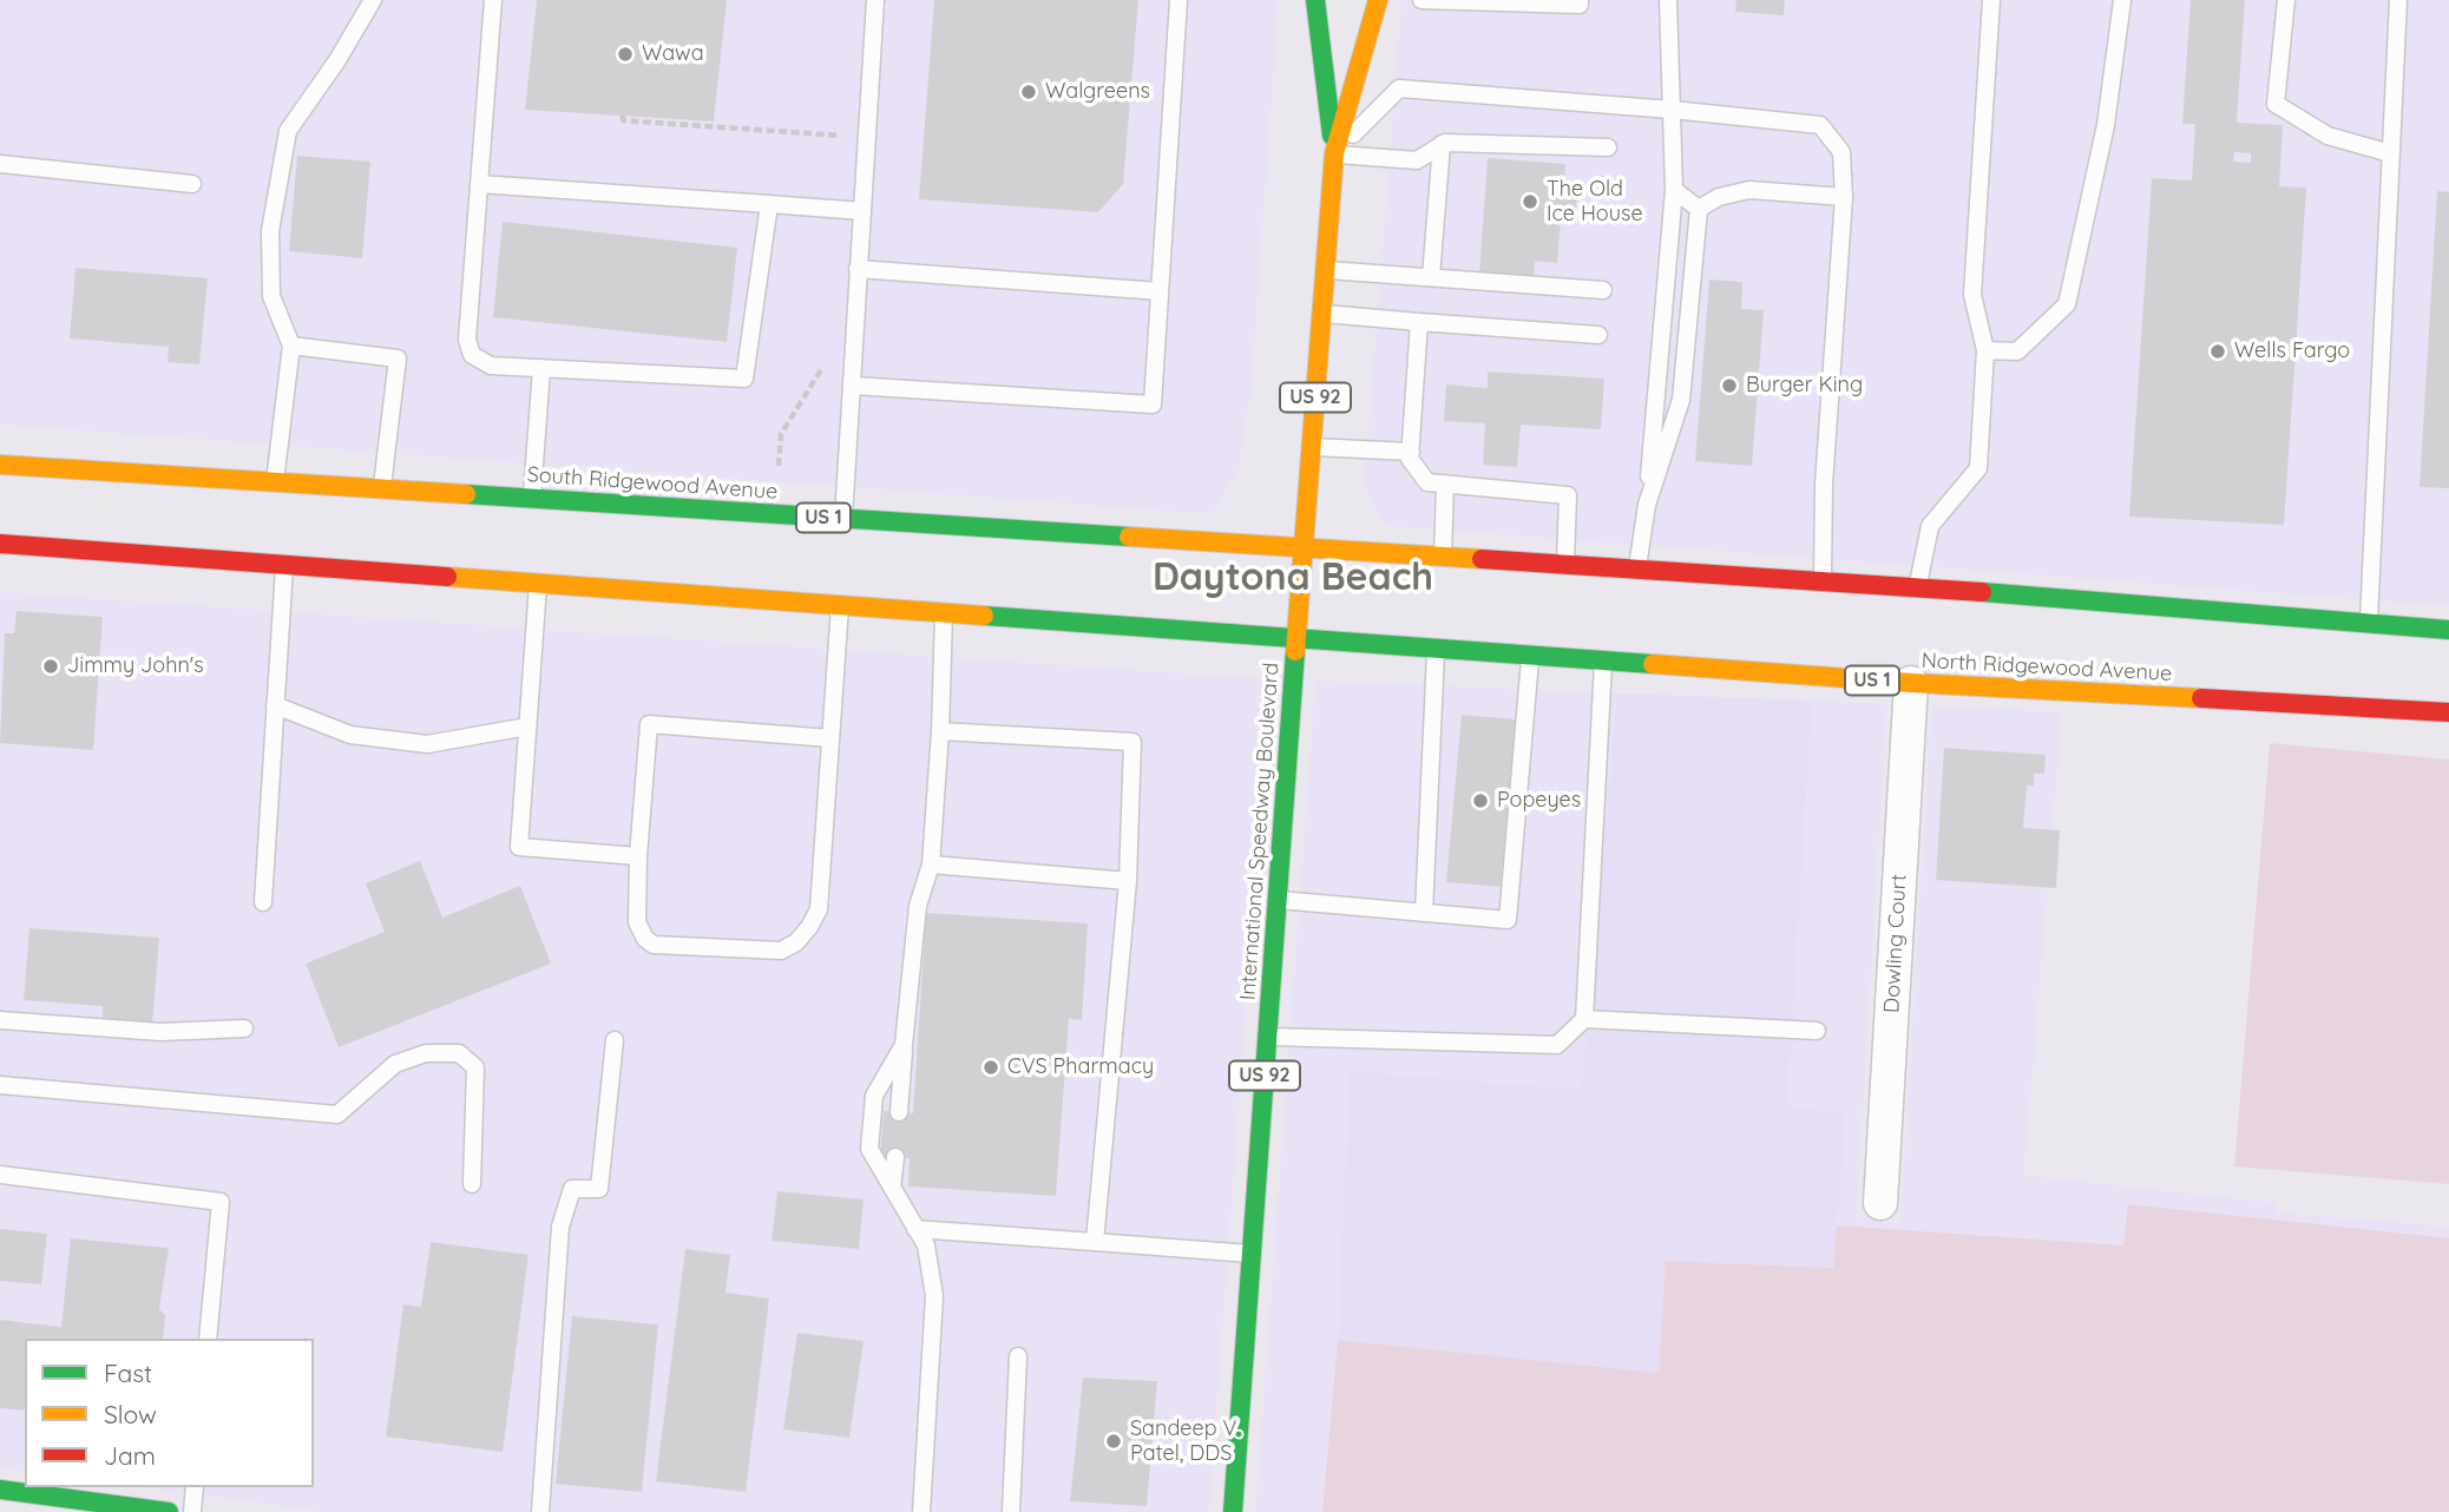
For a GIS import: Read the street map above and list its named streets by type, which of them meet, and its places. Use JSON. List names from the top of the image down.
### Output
{
  "streets": {
    "main road": [
      "US 92",
      "South Ridgewood Avenue",
      "US 1",
      "North Ridgewood Avenue",
      "International Speedway Boulevard"
    ],
    "street": ["Dowling Court"]
  },
  "crossings": [
    ["South Ridgewood Avenue", "US 1"],
    ["South Ridgewood Avenue", "International Speedway Boulevard"],
    ["US 1", "North Ridgewood Avenue"],
    ["US 1", "International Speedway Boulevard"],
    ["North Ridgewood Avenue", "International Speedway Boulevard"],
    ["North Ridgewood Avenue", "Dowling Court"]
  ],
  "districts": ["Daytona Beach"],
  "places": [
    "Wawa",
    "Walgreens",
    "The Old Ice House",
    "Wells Fargo",
    "Burger King",
    "Jimmy John's",
    "Popeyes",
    "CVS Pharmacy",
    "Sandeep V. Patel, DDS"
  ],
  "legend": ["Fast", "Slow", "Jam"]
}
